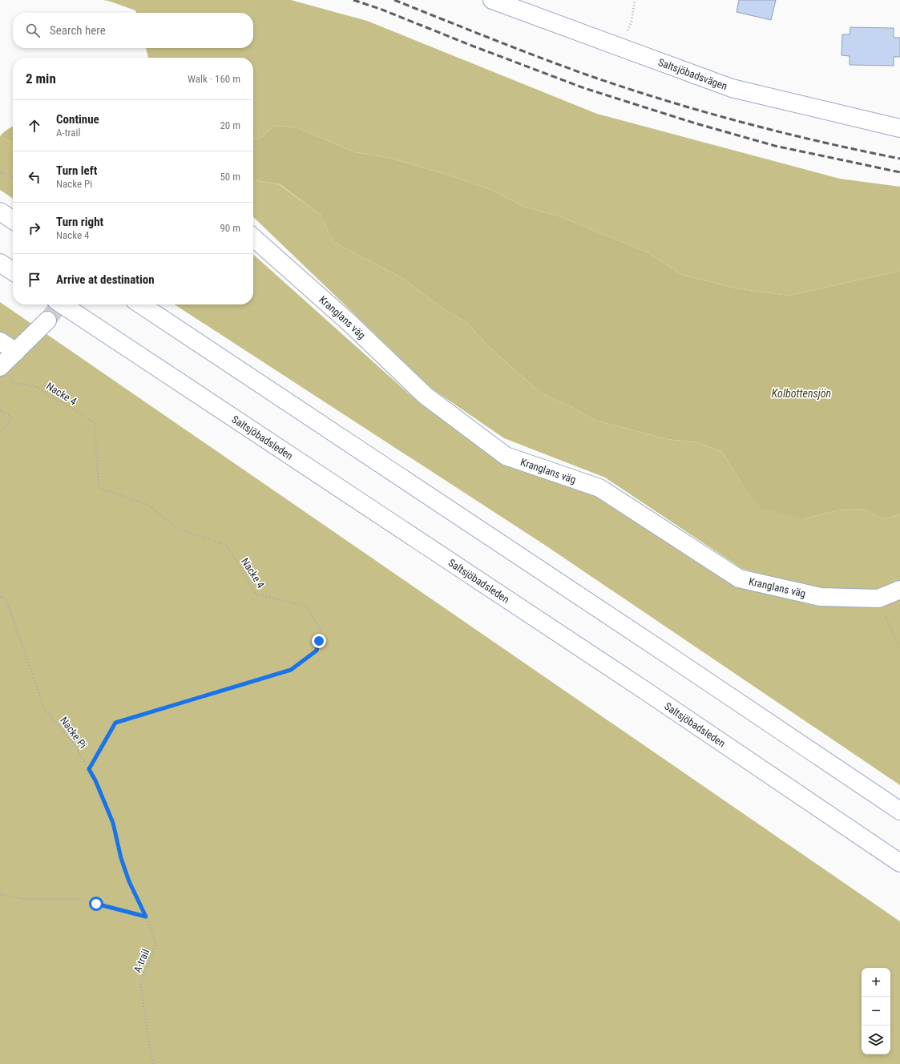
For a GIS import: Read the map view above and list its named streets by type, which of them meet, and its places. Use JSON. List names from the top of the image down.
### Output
{
  "streets": {
    "main road": ["Saltsjöbadsvägen", "Kranglans väg", "Saltsjöbadsleden"],
    "path": ["Nacke 4", "Nacke Pi", "A-trail"]
  },
  "crossings": [
    ["Nacke 4", "Nacke Pi"],
    ["Nacke Pi", "A-trail"]
  ],
  "water": ["Kolbottensjön"],
  "page": {
    "search": "Search here",
    "heading": ["2 min", "Walk · 160 m"],
    "list": [
      ["Continue", "A-trail", "20 m"],
      ["Turn left", "Nacke Pi", "50 m"],
      ["Turn right", "Nacke 4", "90 m"],
      "Arrive at destination"
    ],
    "map_buttons": ["+", "−"]
  }
}
